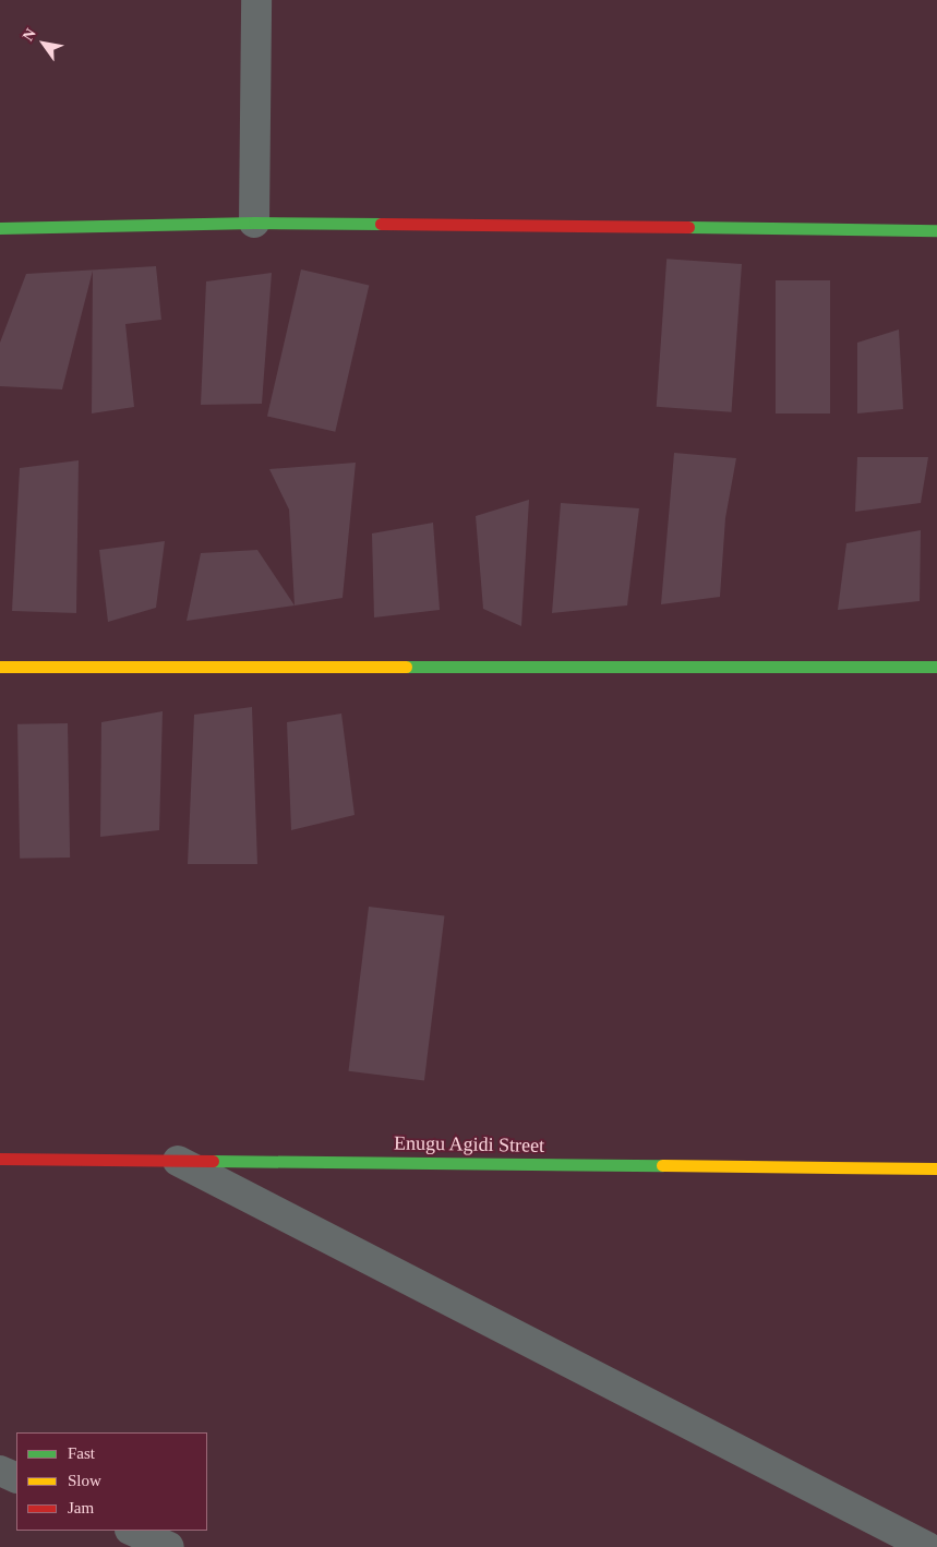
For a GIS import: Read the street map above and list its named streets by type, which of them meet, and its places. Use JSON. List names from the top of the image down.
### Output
{
  "streets": {
    "street": ["Enugu Agidi Street"]
  },
  "legend": ["Fast", "Slow", "Jam"],
  "north": "top left"
}
